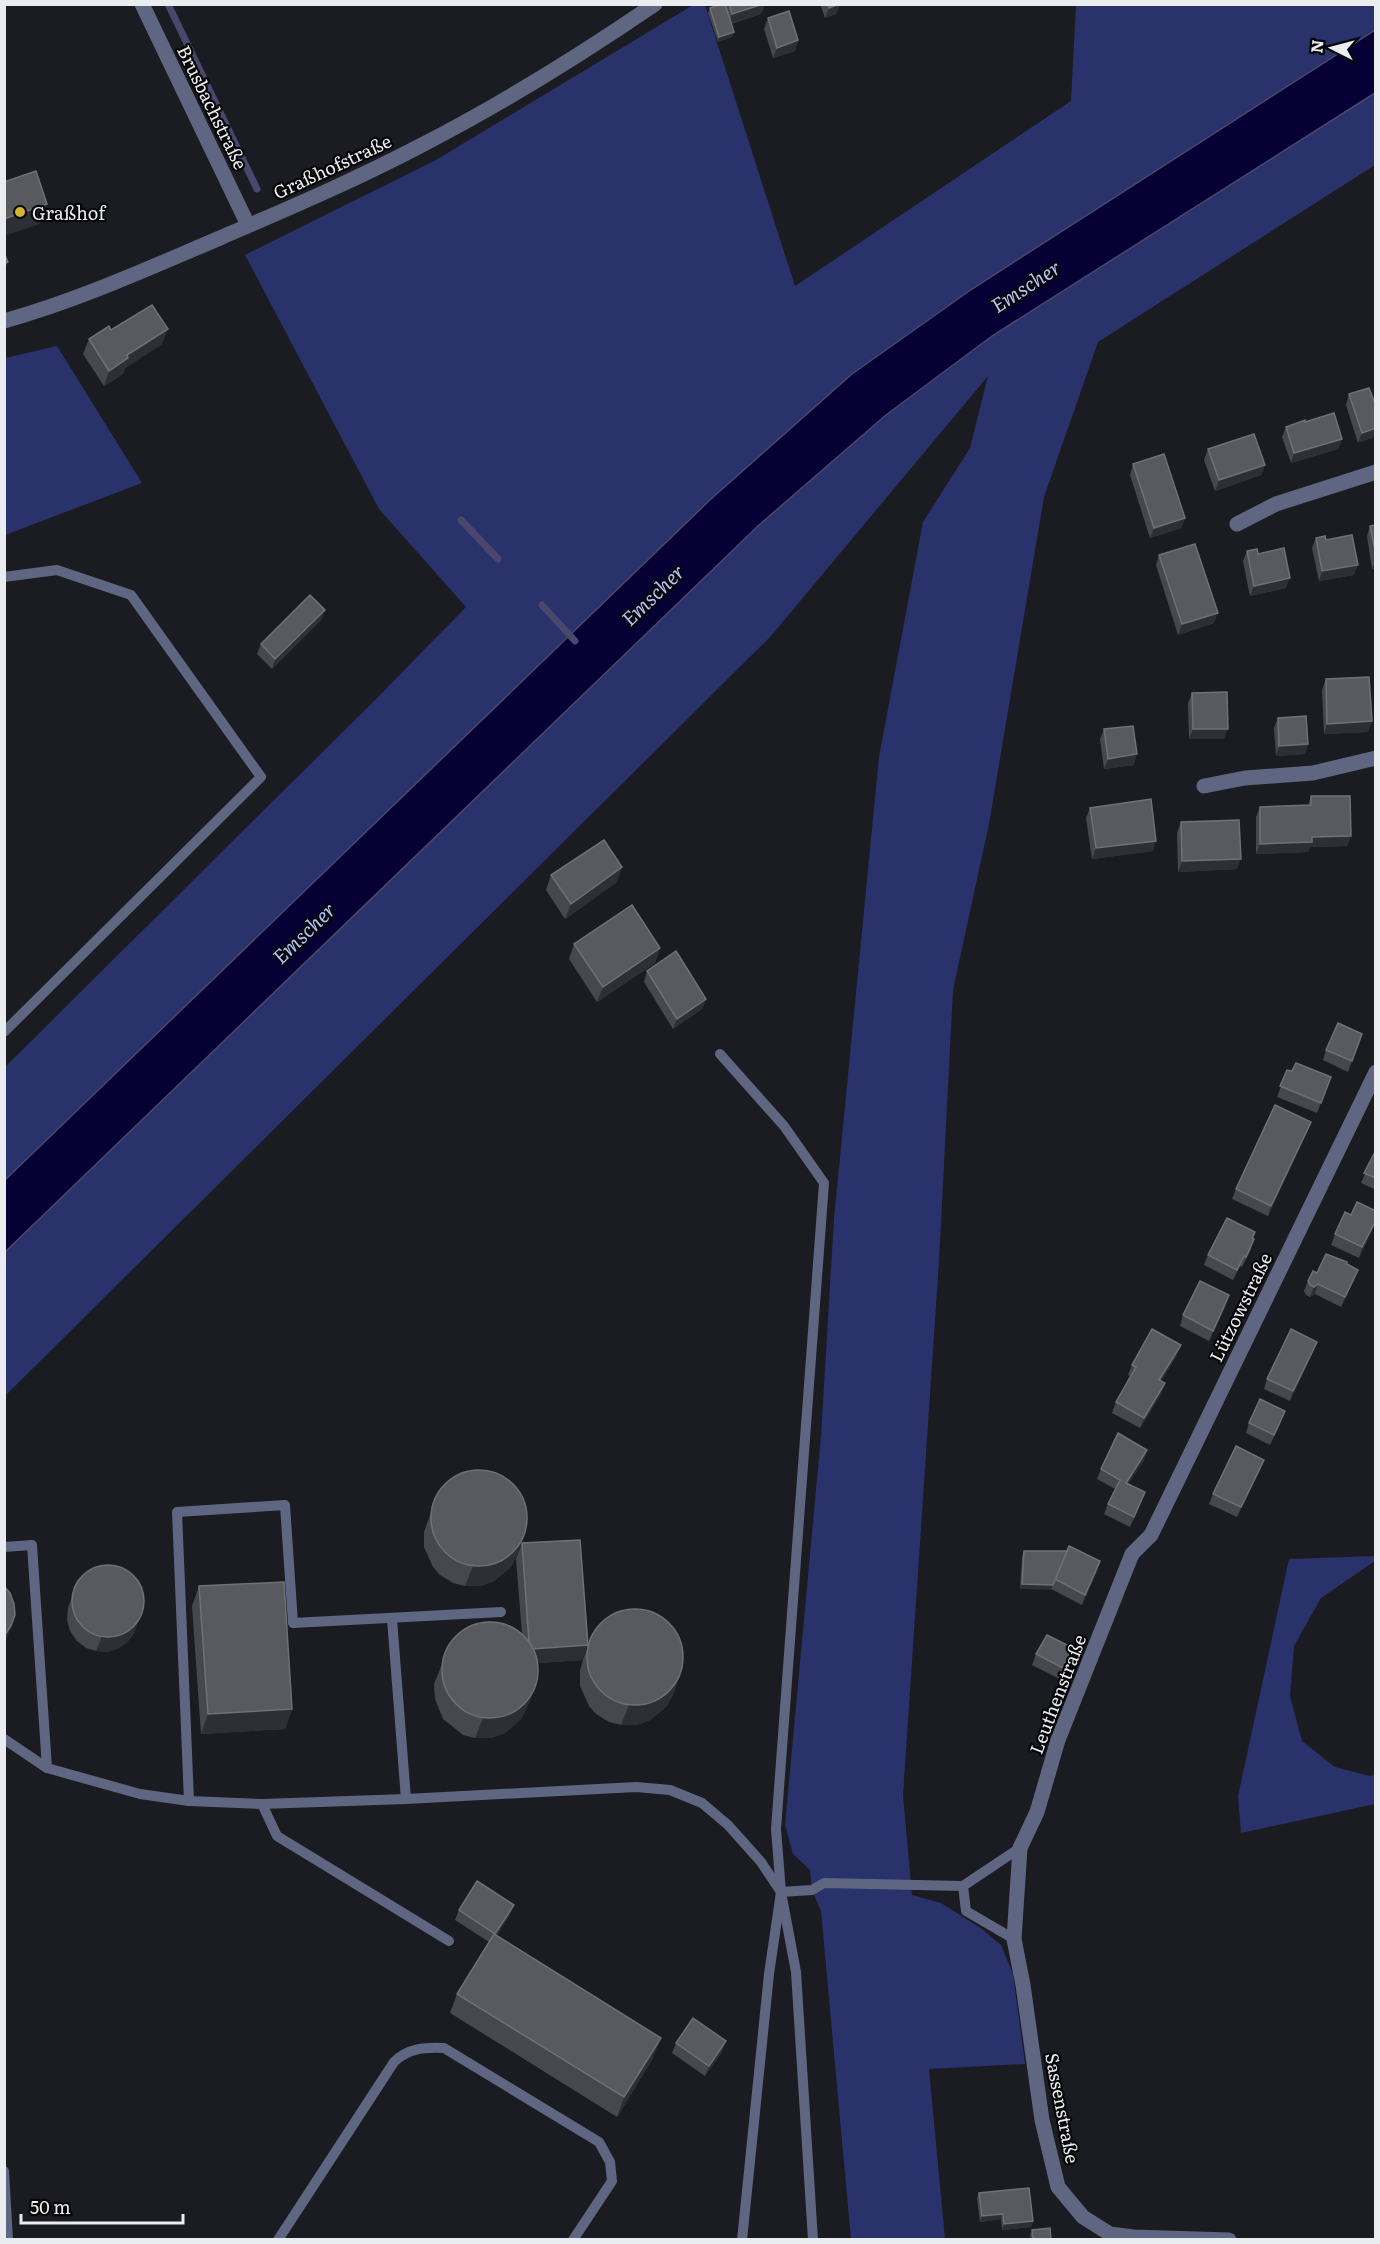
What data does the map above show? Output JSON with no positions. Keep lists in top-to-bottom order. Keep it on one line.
{"streets":{"street":["Brusbachstraße","Graßhofstraße","Lützowstraße","Leuthenstraße","Sassenstraße"]},"crossings":[["Brusbachstraße","Graßhofstraße"],["Lützowstraße","Leuthenstraße"],["Leuthenstraße","Sassenstraße"]],"water":["Emscher"],"places":["Graßhof"],"scale_bar":"50 m","north":"left"}
